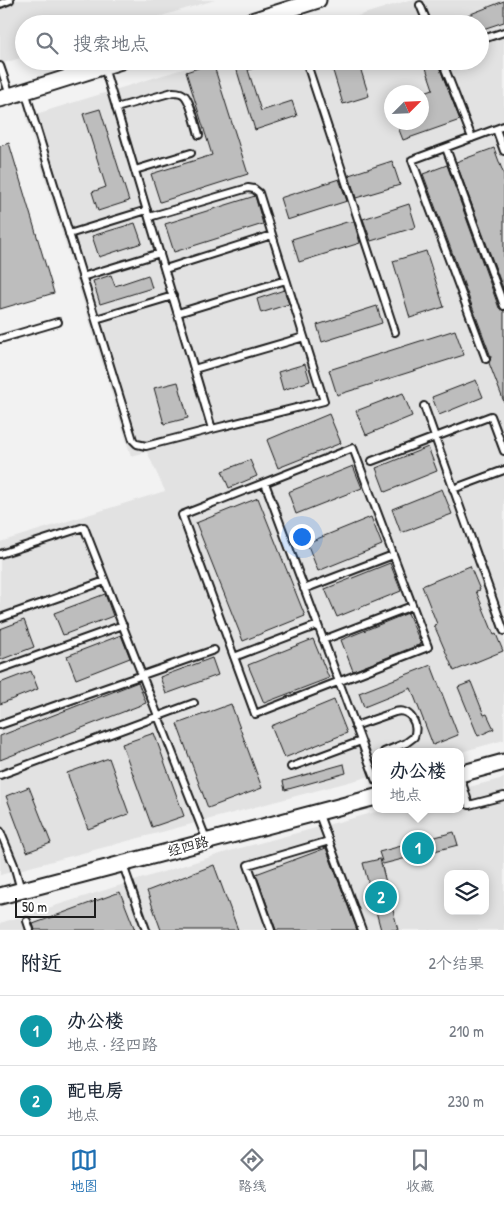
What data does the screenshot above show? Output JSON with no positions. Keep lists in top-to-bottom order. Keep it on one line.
{"streets":{"street":["经四路"]},"scale_bar":"50 m","north":"top right","page":{"search":"搜索地点","popup":["办公楼","地点"],"pins":["1","2"],"scale":"50 m","heading":["附近","2个结果"],"list":[{"mark":"1","name":"办公楼","note":"地点 · 经四路","value":"210 m"},{"mark":"2","name":"配电房","note":"地点","value":"230 m"}],"nav":["地图","路线","收藏"]}}
